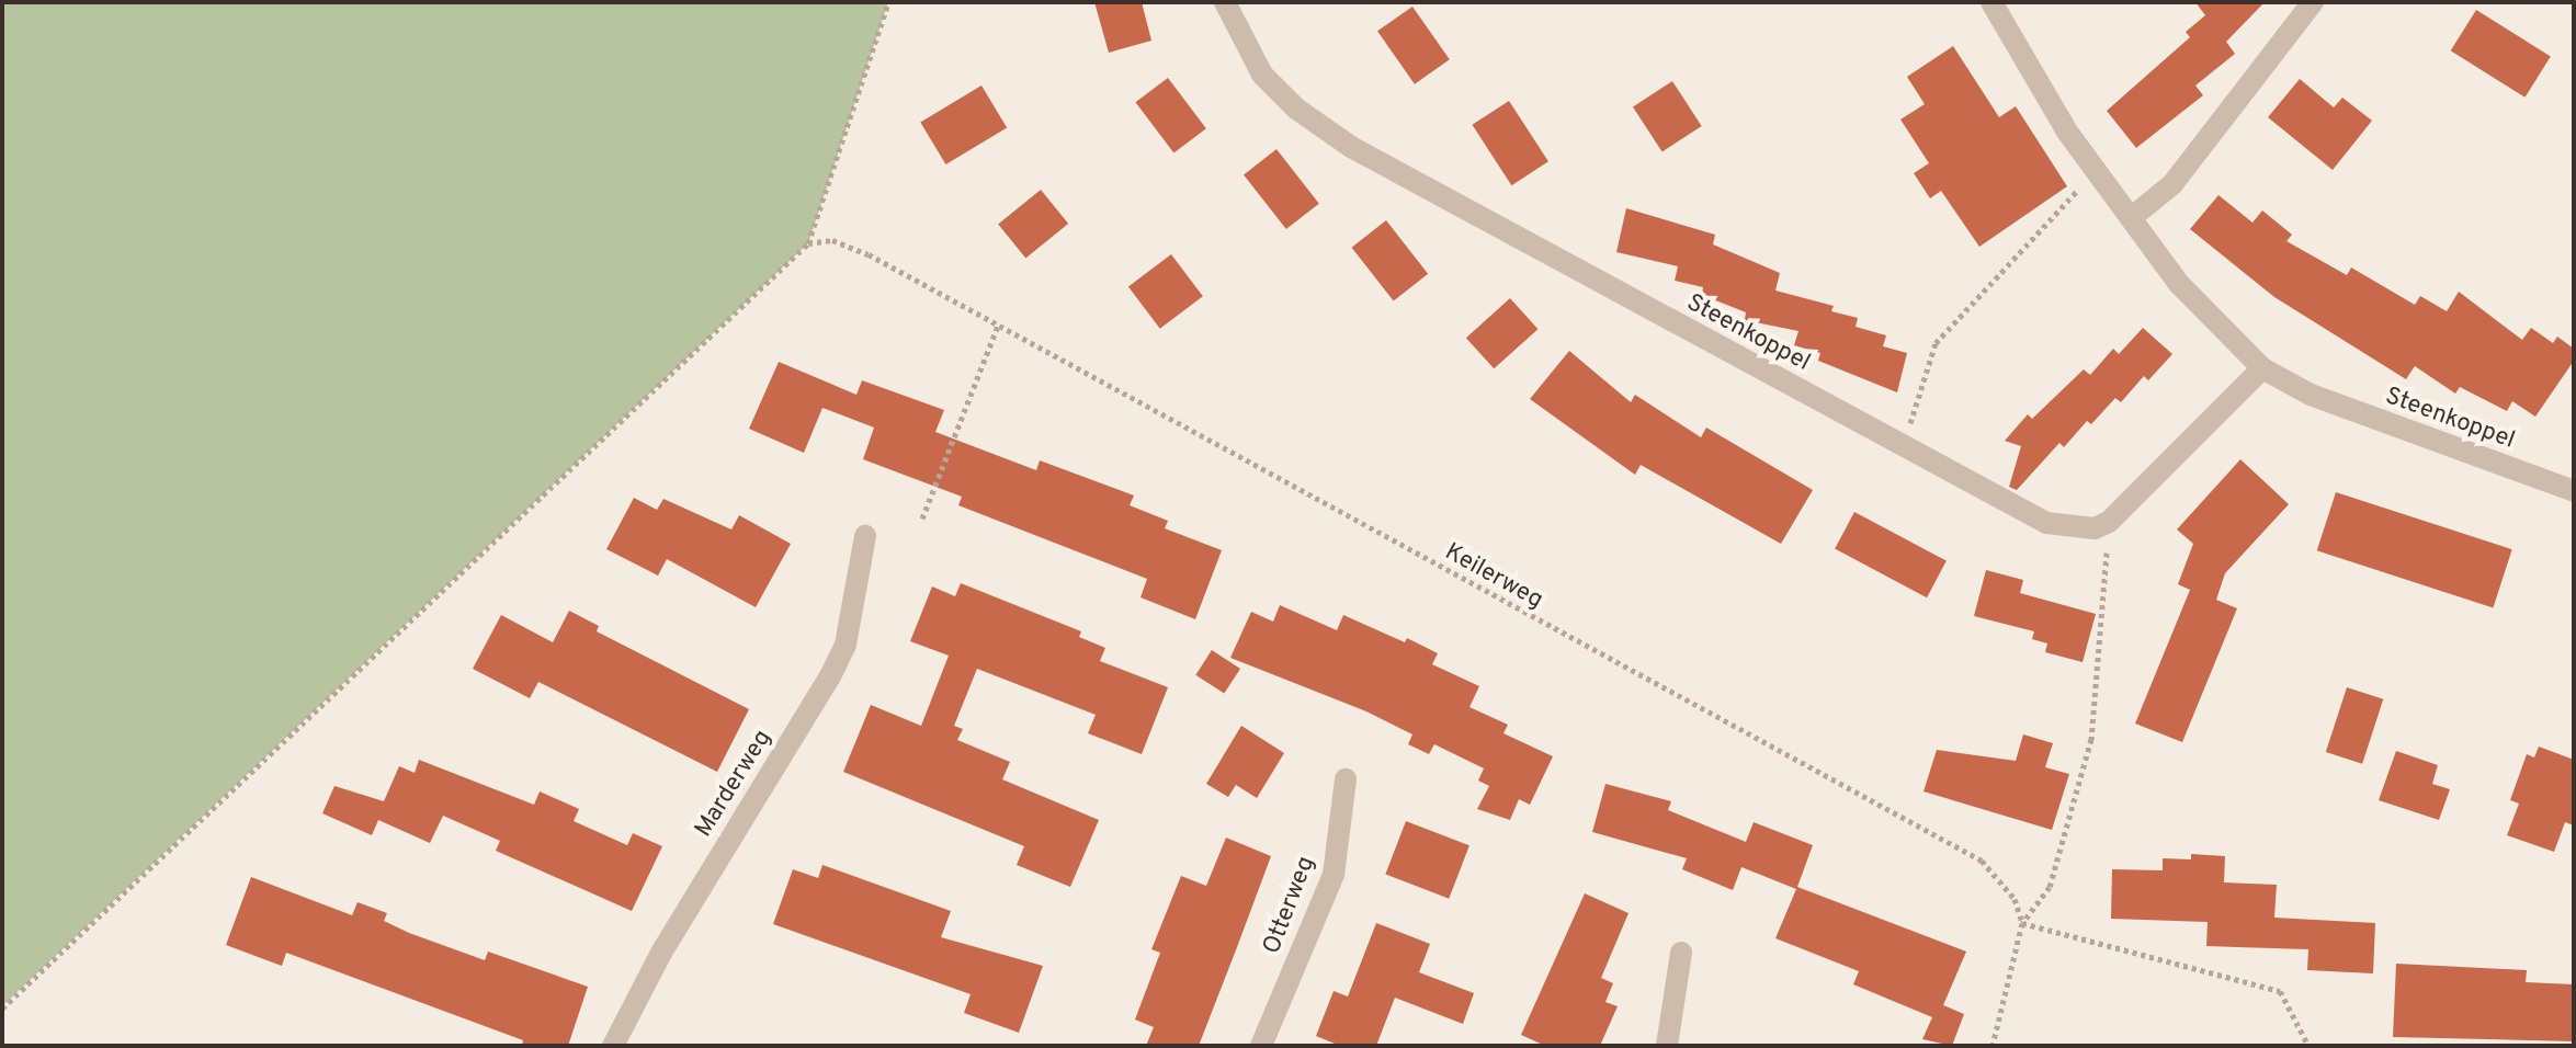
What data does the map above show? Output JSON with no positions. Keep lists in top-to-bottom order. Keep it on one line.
{"streets":{"street":["Steenkoppel","Marderweg","Otterweg"],"path":["Keilerweg"]}}
